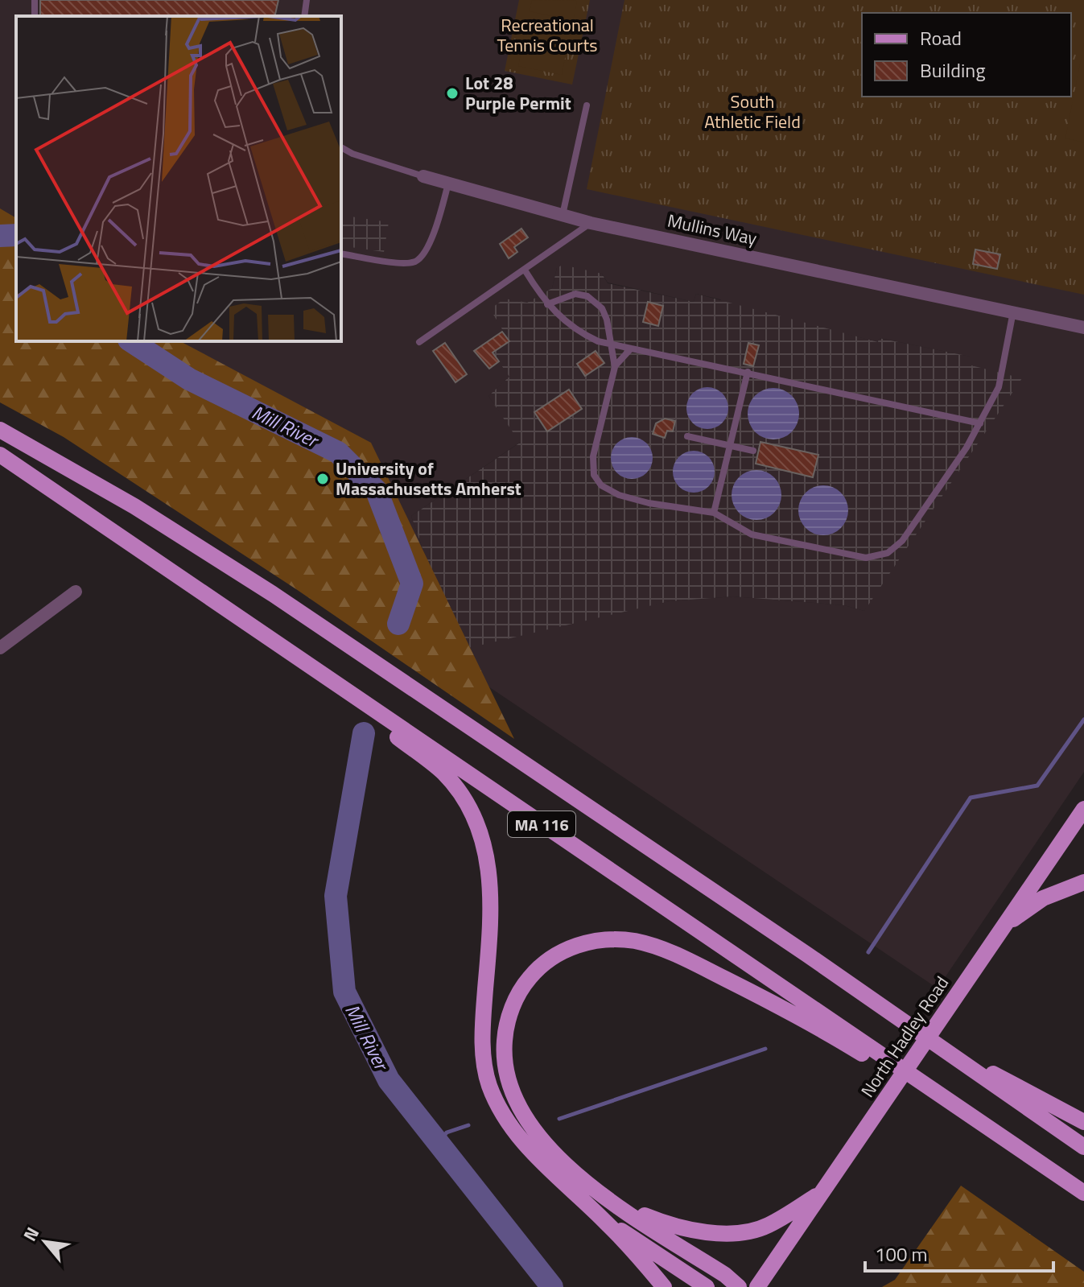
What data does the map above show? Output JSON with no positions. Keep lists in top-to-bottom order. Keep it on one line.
{"streets":{"main road":["MA 116","North Hadley Road"],"street":["Mullins Way"]},"water":["Mill River"],"parks":["Recreational Tennis Courts","South Athletic Field"],"places":["Lot 28 Purple Permit","University of Massachusetts Amherst"],"legend":["Road","Building"],"scale_bar":"100 m","north":"top left"}
